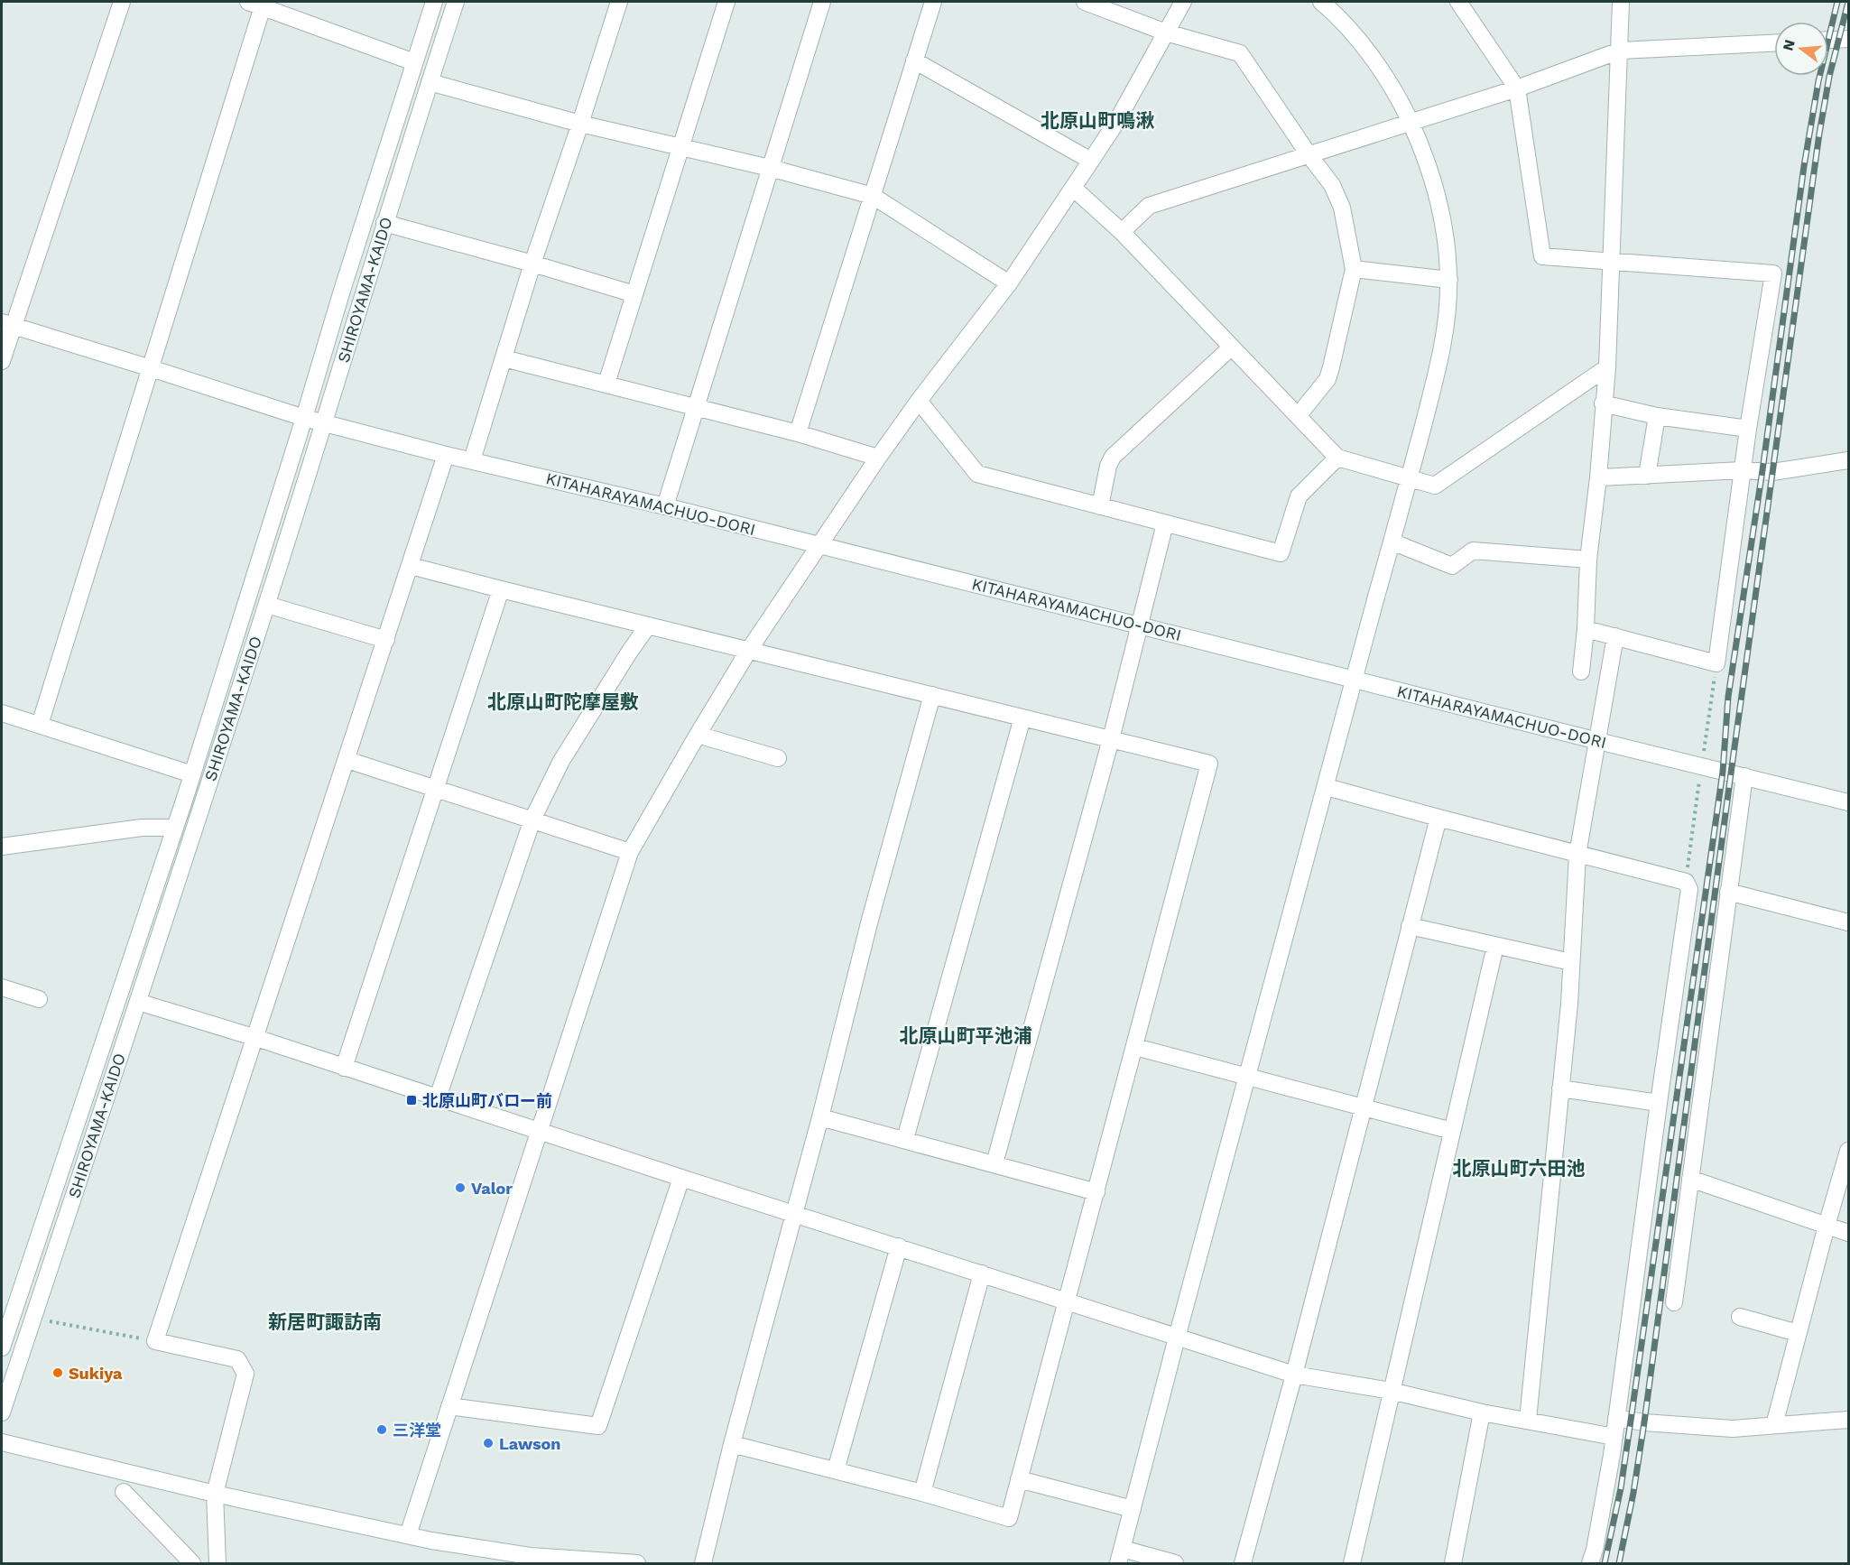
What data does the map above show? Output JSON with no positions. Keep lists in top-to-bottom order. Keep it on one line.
{"streets":{"street":["SHIROYAMA-KAIDO","KITAHARAYAMACHUO-DORI"]},"crossings":[["SHIROYAMA-KAIDO","KITAHARAYAMACHUO-DORI"]],"districts":["北原山町鳴湫","北原山町陀摩屋敷","北原山町平池浦","北原山町六田池","新居町諏訪南"],"places":{"transit":["北原山町バロー前"],"other":["Valor","Sukiya","三洋堂","Lawson"]},"north":"left"}
